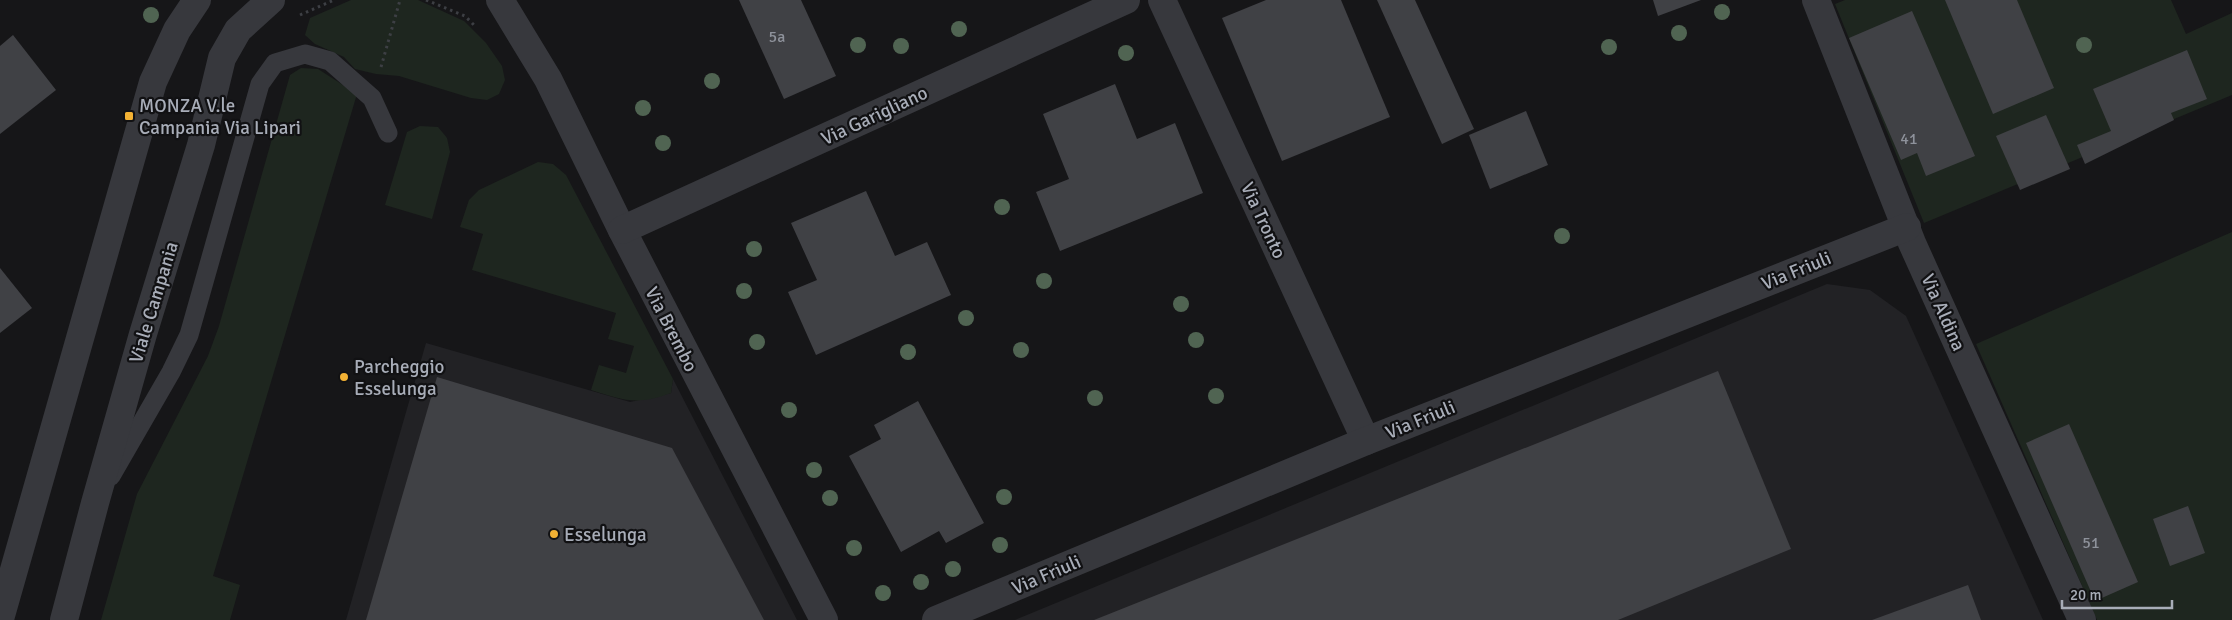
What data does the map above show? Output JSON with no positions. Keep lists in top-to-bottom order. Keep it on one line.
{"streets":{"street":["Via Garigliano","Via Tronto","Via Friuli","Viale Campania","Via Aldina","Via Brembo"]},"crossings":[["Via Garigliano","Via Brembo"],["Via Tronto","Via Friuli"],["Via Friuli","Via Aldina"]],"places":{"transit":["MONZA V.le Campania Via Lipari"],"other":["Parcheggio Esselunga","Esselunga"]},"house_numbers":["5a","41","51"],"scale_bar":"20 m"}
